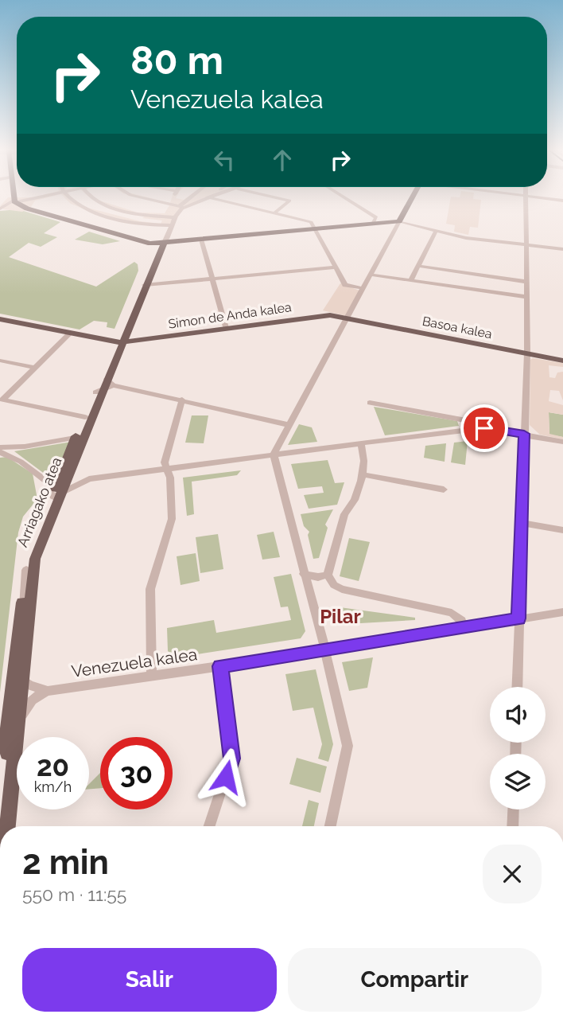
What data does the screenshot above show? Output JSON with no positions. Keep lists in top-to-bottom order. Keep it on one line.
{"streets":{"main road":["Simon de Anda kalea","Basoa kalea","Arriagako atea"],"street":["Venezuela kalea"]},"crossings":[["Simon de Anda kalea","Basoa kalea"],["Simon de Anda kalea","Arriagako atea"]],"districts":["Pilar"],"page":{"turn":["80 m","Venezuela kalea"],"speed":"20 km/h","limit":"30","heading":["2 min","550 m · 11:55"],"buttons":["Salir","Compartir"]}}
